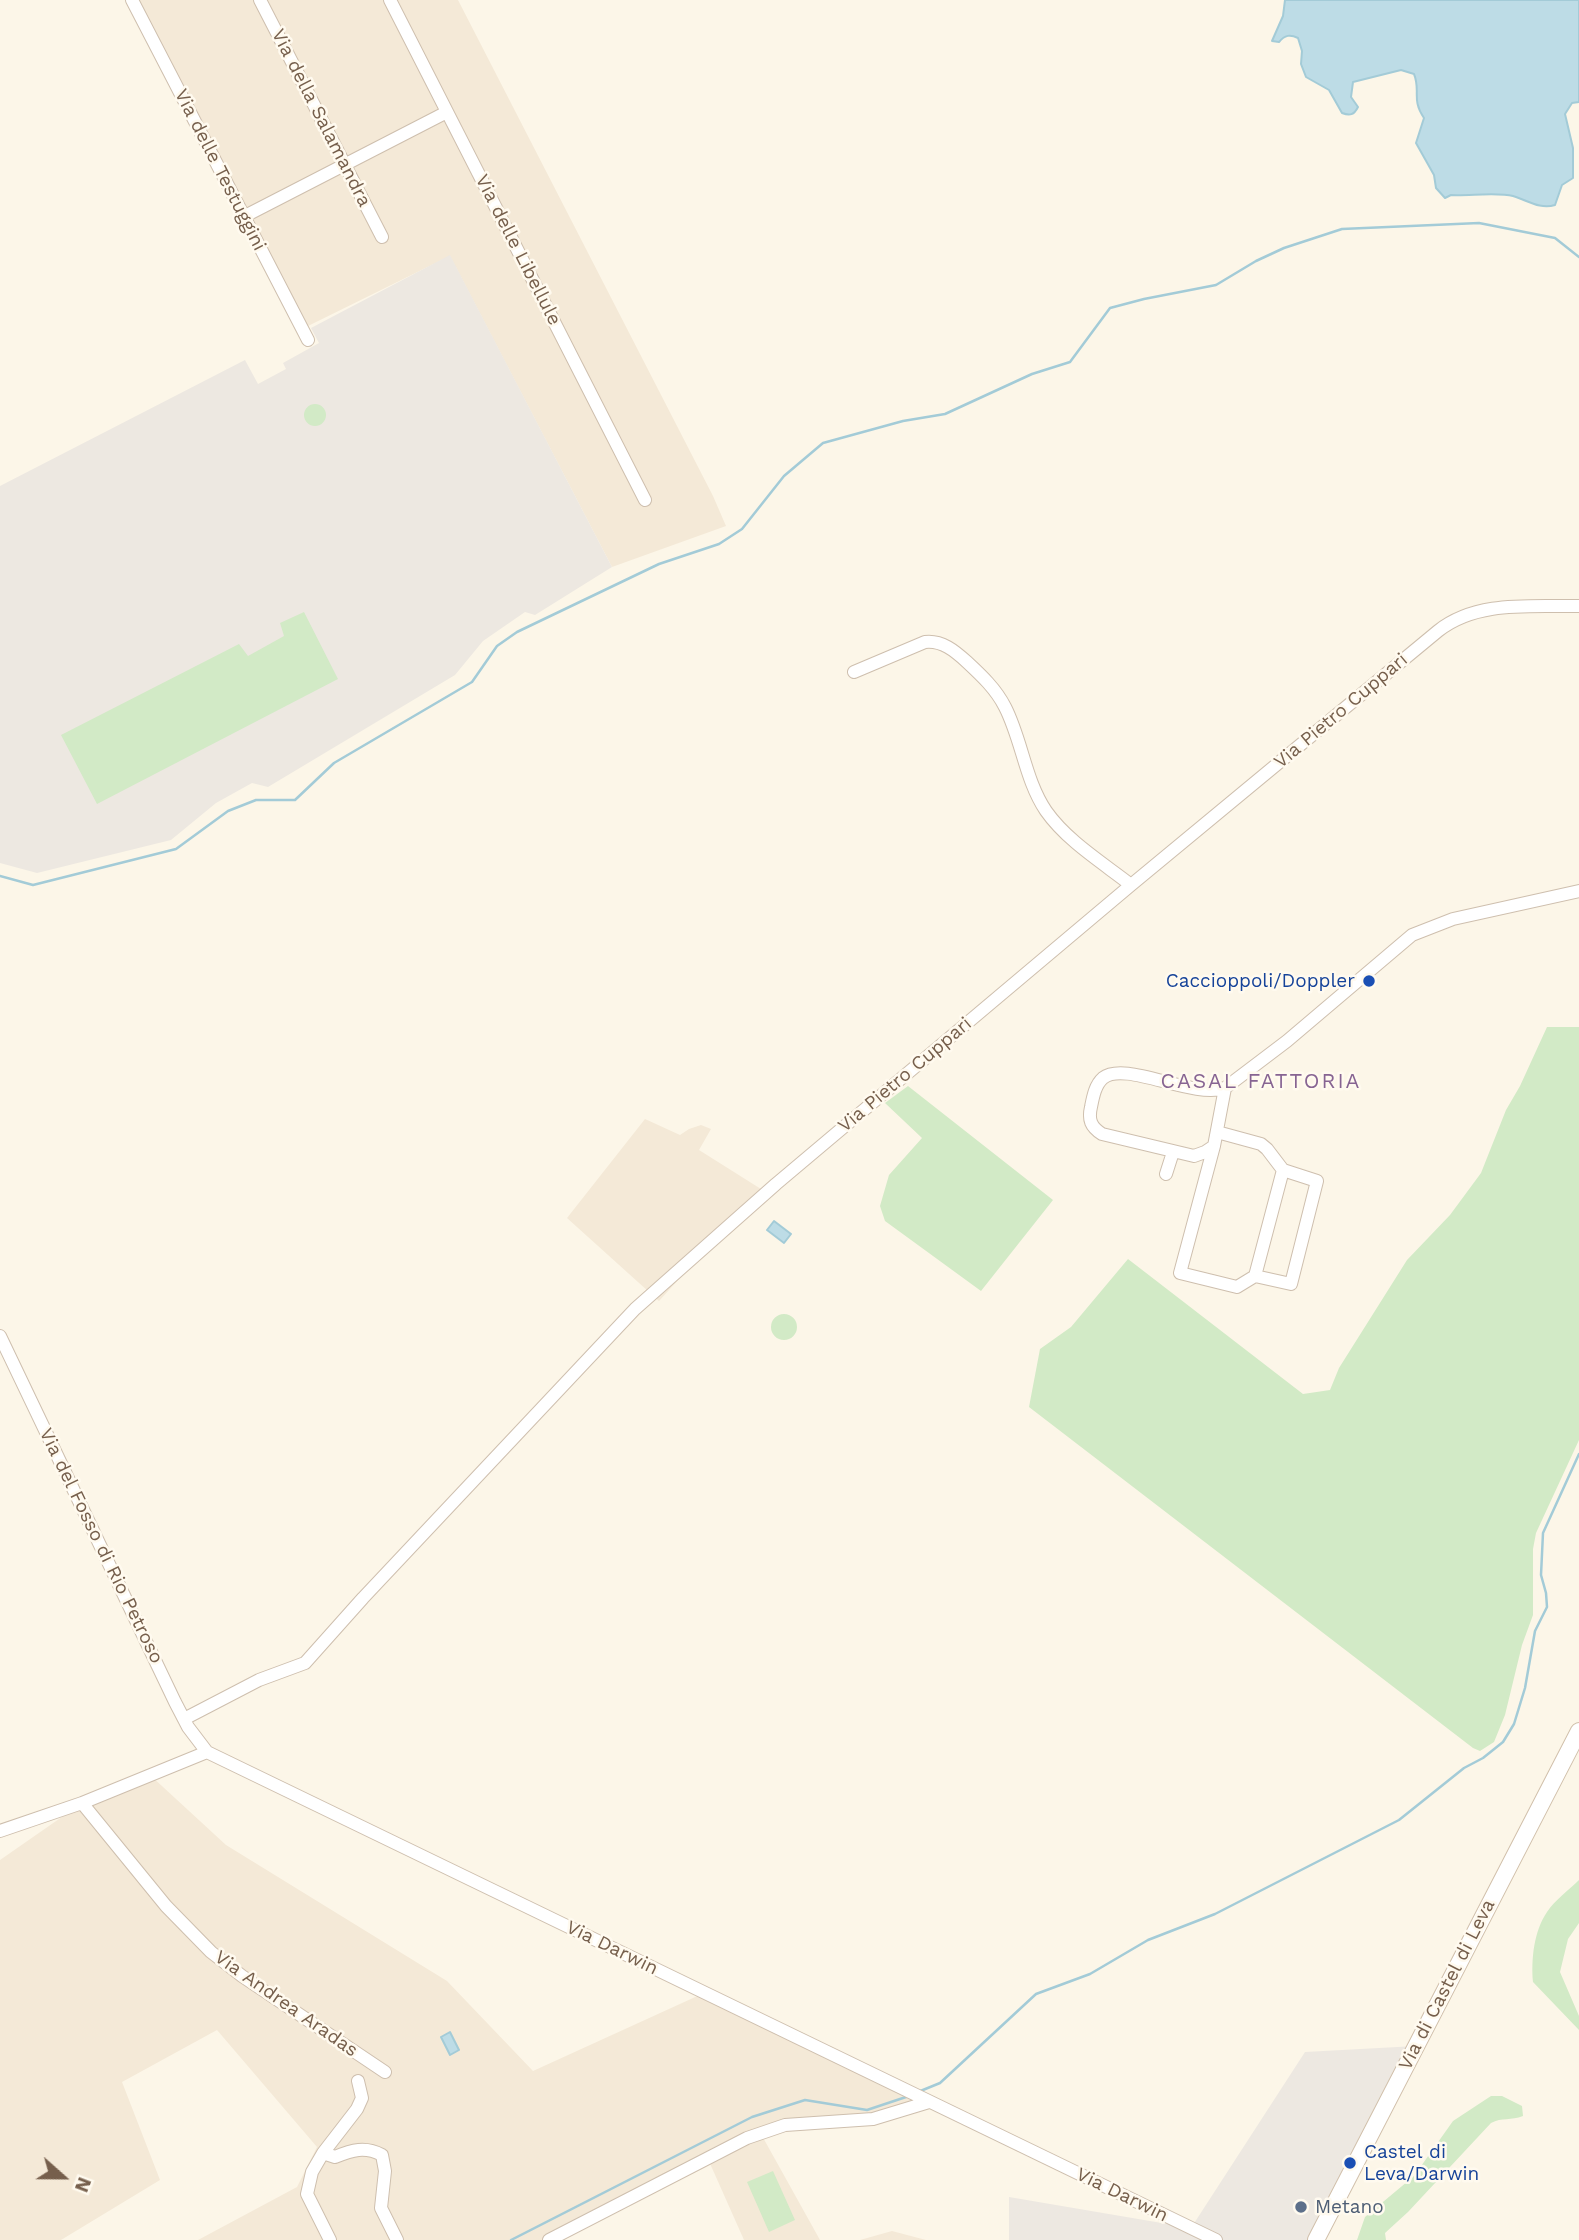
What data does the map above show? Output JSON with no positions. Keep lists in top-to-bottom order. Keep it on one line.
{"streets":{"street":["Via della Salamandra","Via delle Testuggini","Via delle Libellule","Via Pietro Cuppari","Via del Fosso di Rio Petroso","Via Darwin","Via di Castel di Leva","Via Andrea Aradas"]},"crossings":[["Via Pietro Cuppari","Via del Fosso di Rio Petroso"],["Via del Fosso di Rio Petroso","Via Darwin"]],"districts":["CASAL FATTORIA"],"places":["Caccioppoli/Doppler","Castel di Leva/Darwin","Metano"],"north":"right"}
